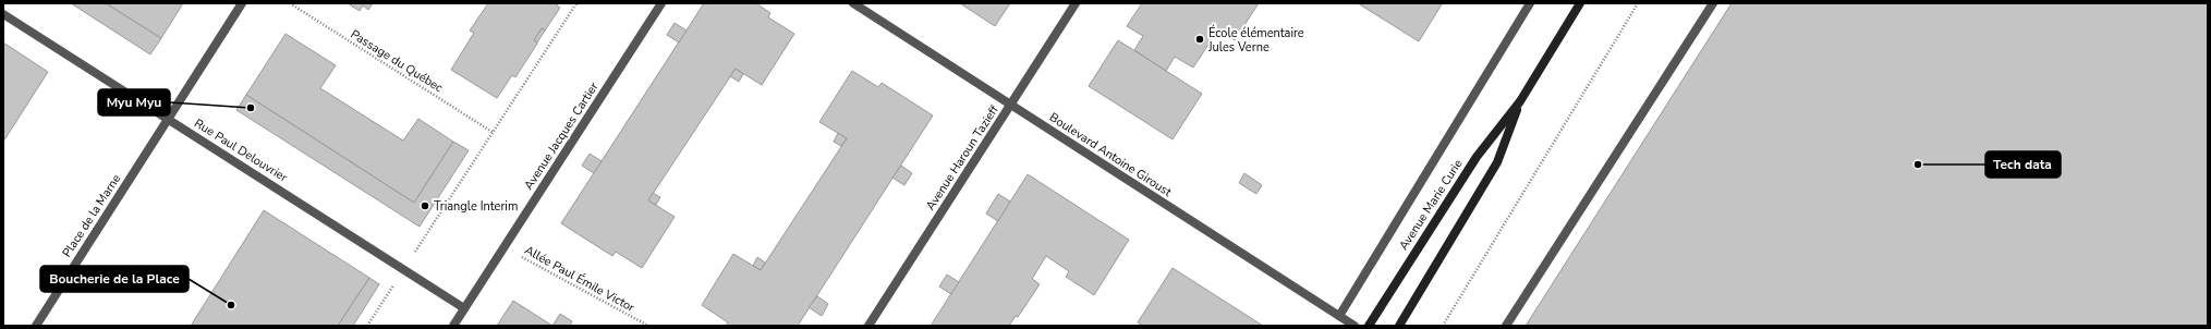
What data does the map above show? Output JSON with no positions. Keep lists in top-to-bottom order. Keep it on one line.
{"streets":{"main road":["Avenue Marie Curie"],"street":["Avenue Jacques Cartier","Rue Paul Delouvrier","Boulevard Antoine Giroust","Avenue Haroun Tazieff","Place de la Marne"],"path":["Passage du Québec","Allée Paul Émile Victor"]},"crossings":[["Avenue Jacques Cartier","Rue Paul Delouvrier"],["Avenue Jacques Cartier","Allée Paul Émile Victor"],["Rue Paul Delouvrier","Place de la Marne"],["Boulevard Antoine Giroust","Avenue Haroun Tazieff"]],"places":["École élémentaire Jules Verne","Myu Myu","Tech data","Triangle Interim","Boucherie de la Place"]}
